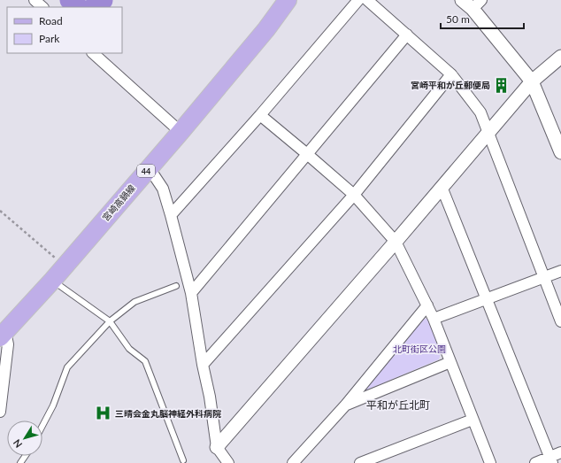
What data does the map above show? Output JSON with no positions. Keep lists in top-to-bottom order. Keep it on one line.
{"streets":{"main road":["44","宮崎高鍋線"]},"districts":["平和が丘北町"],"parks":["北町街区公園"],"places":{"building":["宮崎平和が丘郵便局"],"hospital":["三晴会金丸脳神経外科病院"]},"legend":["Road","Park"],"scale_bar":"50 m","north":"bottom left"}
